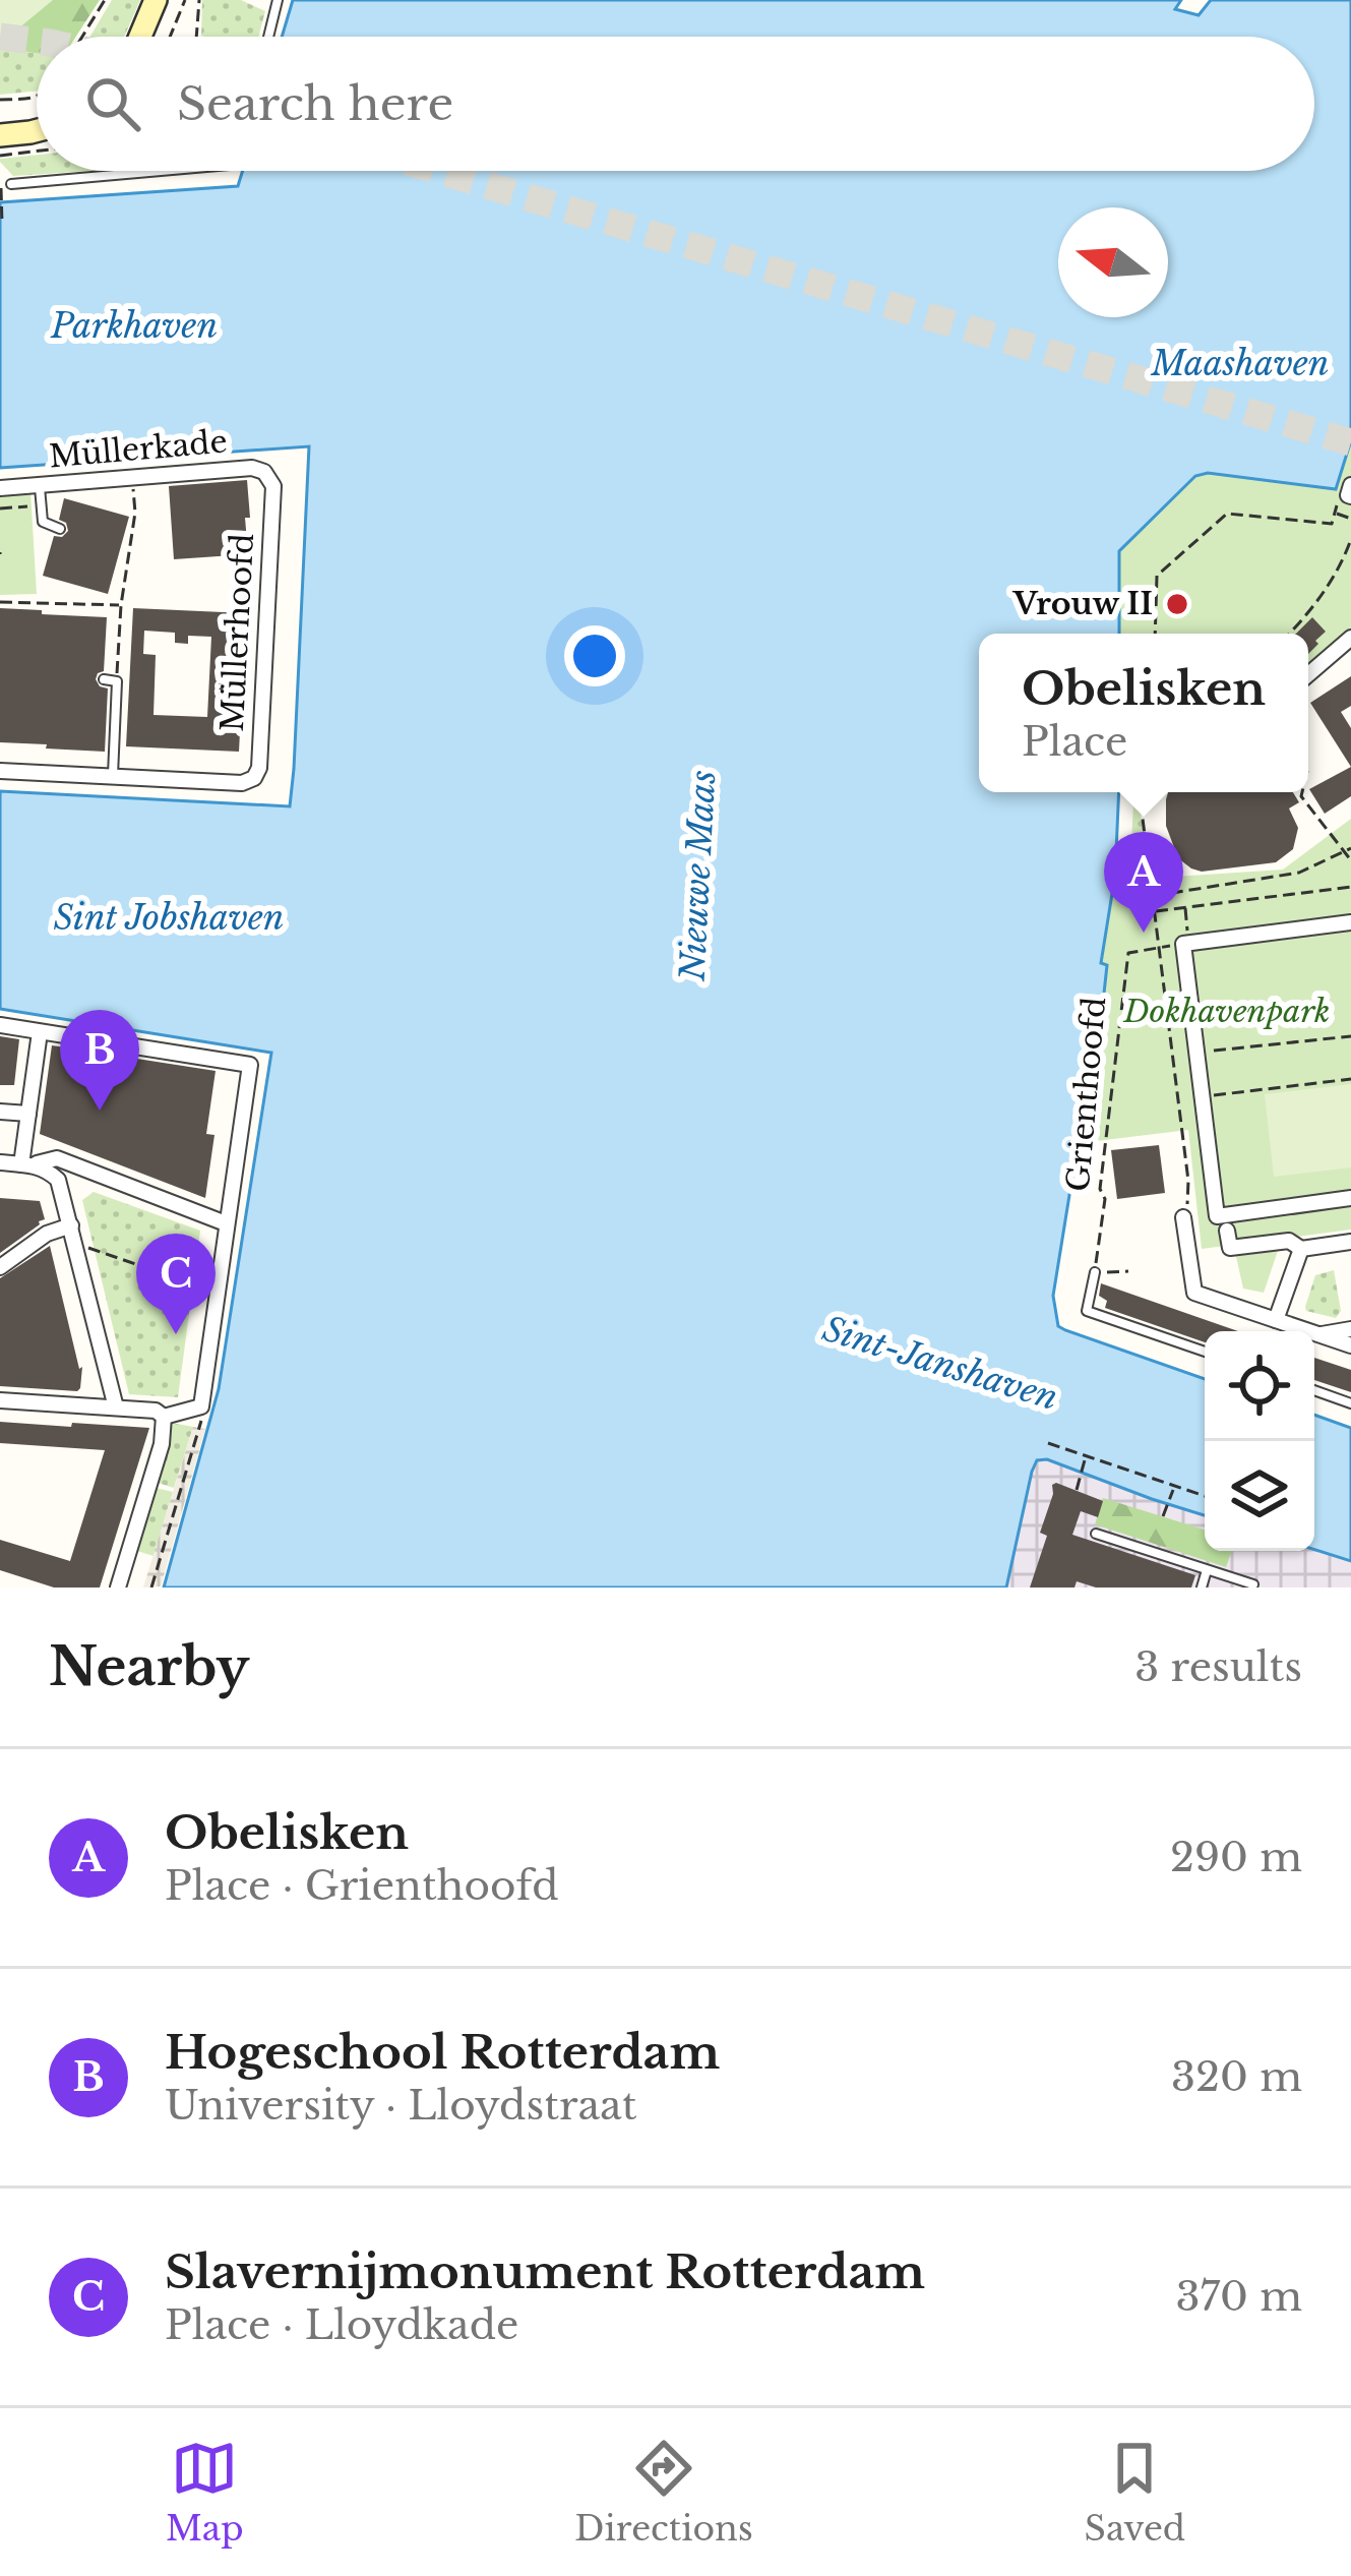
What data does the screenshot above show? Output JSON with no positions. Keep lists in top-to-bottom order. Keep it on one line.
{"streets":{"street":["Müllerkade","Müllerhoofd"],"path":["Grienthoofd"]},"crossings":[["Müllerkade","Müllerhoofd"]],"water":["Parkhaven","Maashaven","Nieuwe Maas","Sint Jobshaven","Sint-Janshaven"],"parks":["Dokhavenpark"],"places":["Vrouw II"],"north":"left","page":{"search":"Search here","popup":["Obelisken","Place"],"pins":["A","B","C"],"heading":["Nearby","3 results"],"list":[{"mark":"A","name":"Obelisken","note":"Place · Grienthoofd","value":"290 m"},{"mark":"B","name":"Hogeschool Rotterdam","note":"University · Lloydstraat","value":"320 m"},{"mark":"C","name":"Slavernijmonument Rotterdam","note":"Place · Lloydkade","value":"370 m"}],"nav":["Map","Directions","Saved"]}}
